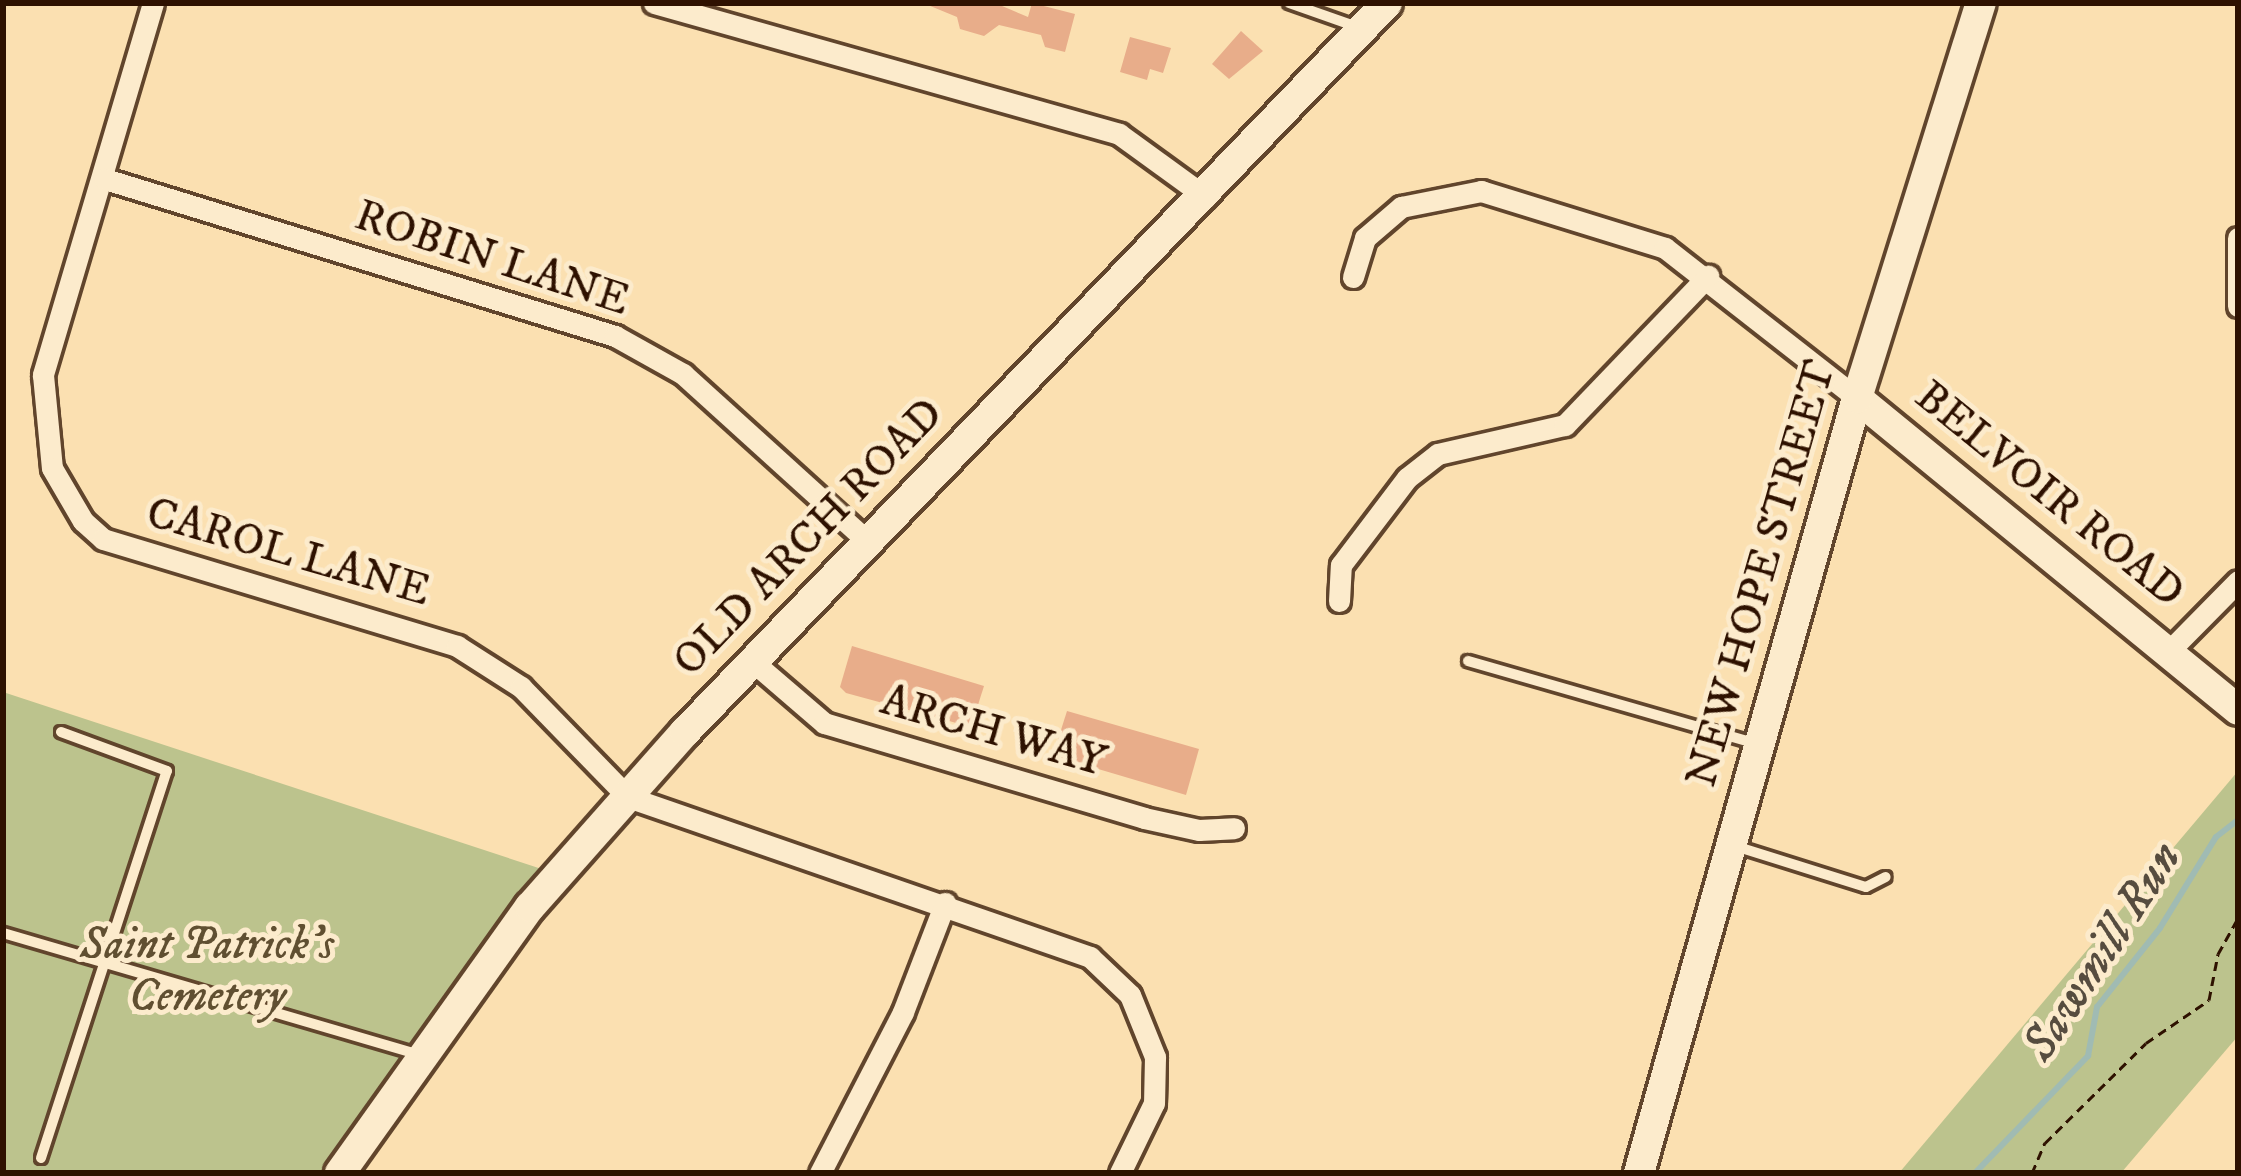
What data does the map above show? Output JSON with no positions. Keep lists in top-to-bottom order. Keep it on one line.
{"streets":{"street":["ROBIN LANE","BELVOIR ROAD","OLD ARCH ROAD","CAROL LANE","NEW HOPE STREET","ARCH WAY"]},"crossings":[["ROBIN LANE","OLD ARCH ROAD"],["ROBIN LANE","CAROL LANE"],["BELVOIR ROAD","NEW HOPE STREET"],["OLD ARCH ROAD","CAROL LANE"],["OLD ARCH ROAD","ARCH WAY"]],"water":["Sawmill Run"],"parks":["Saint Patrick's Cemetery"]}
